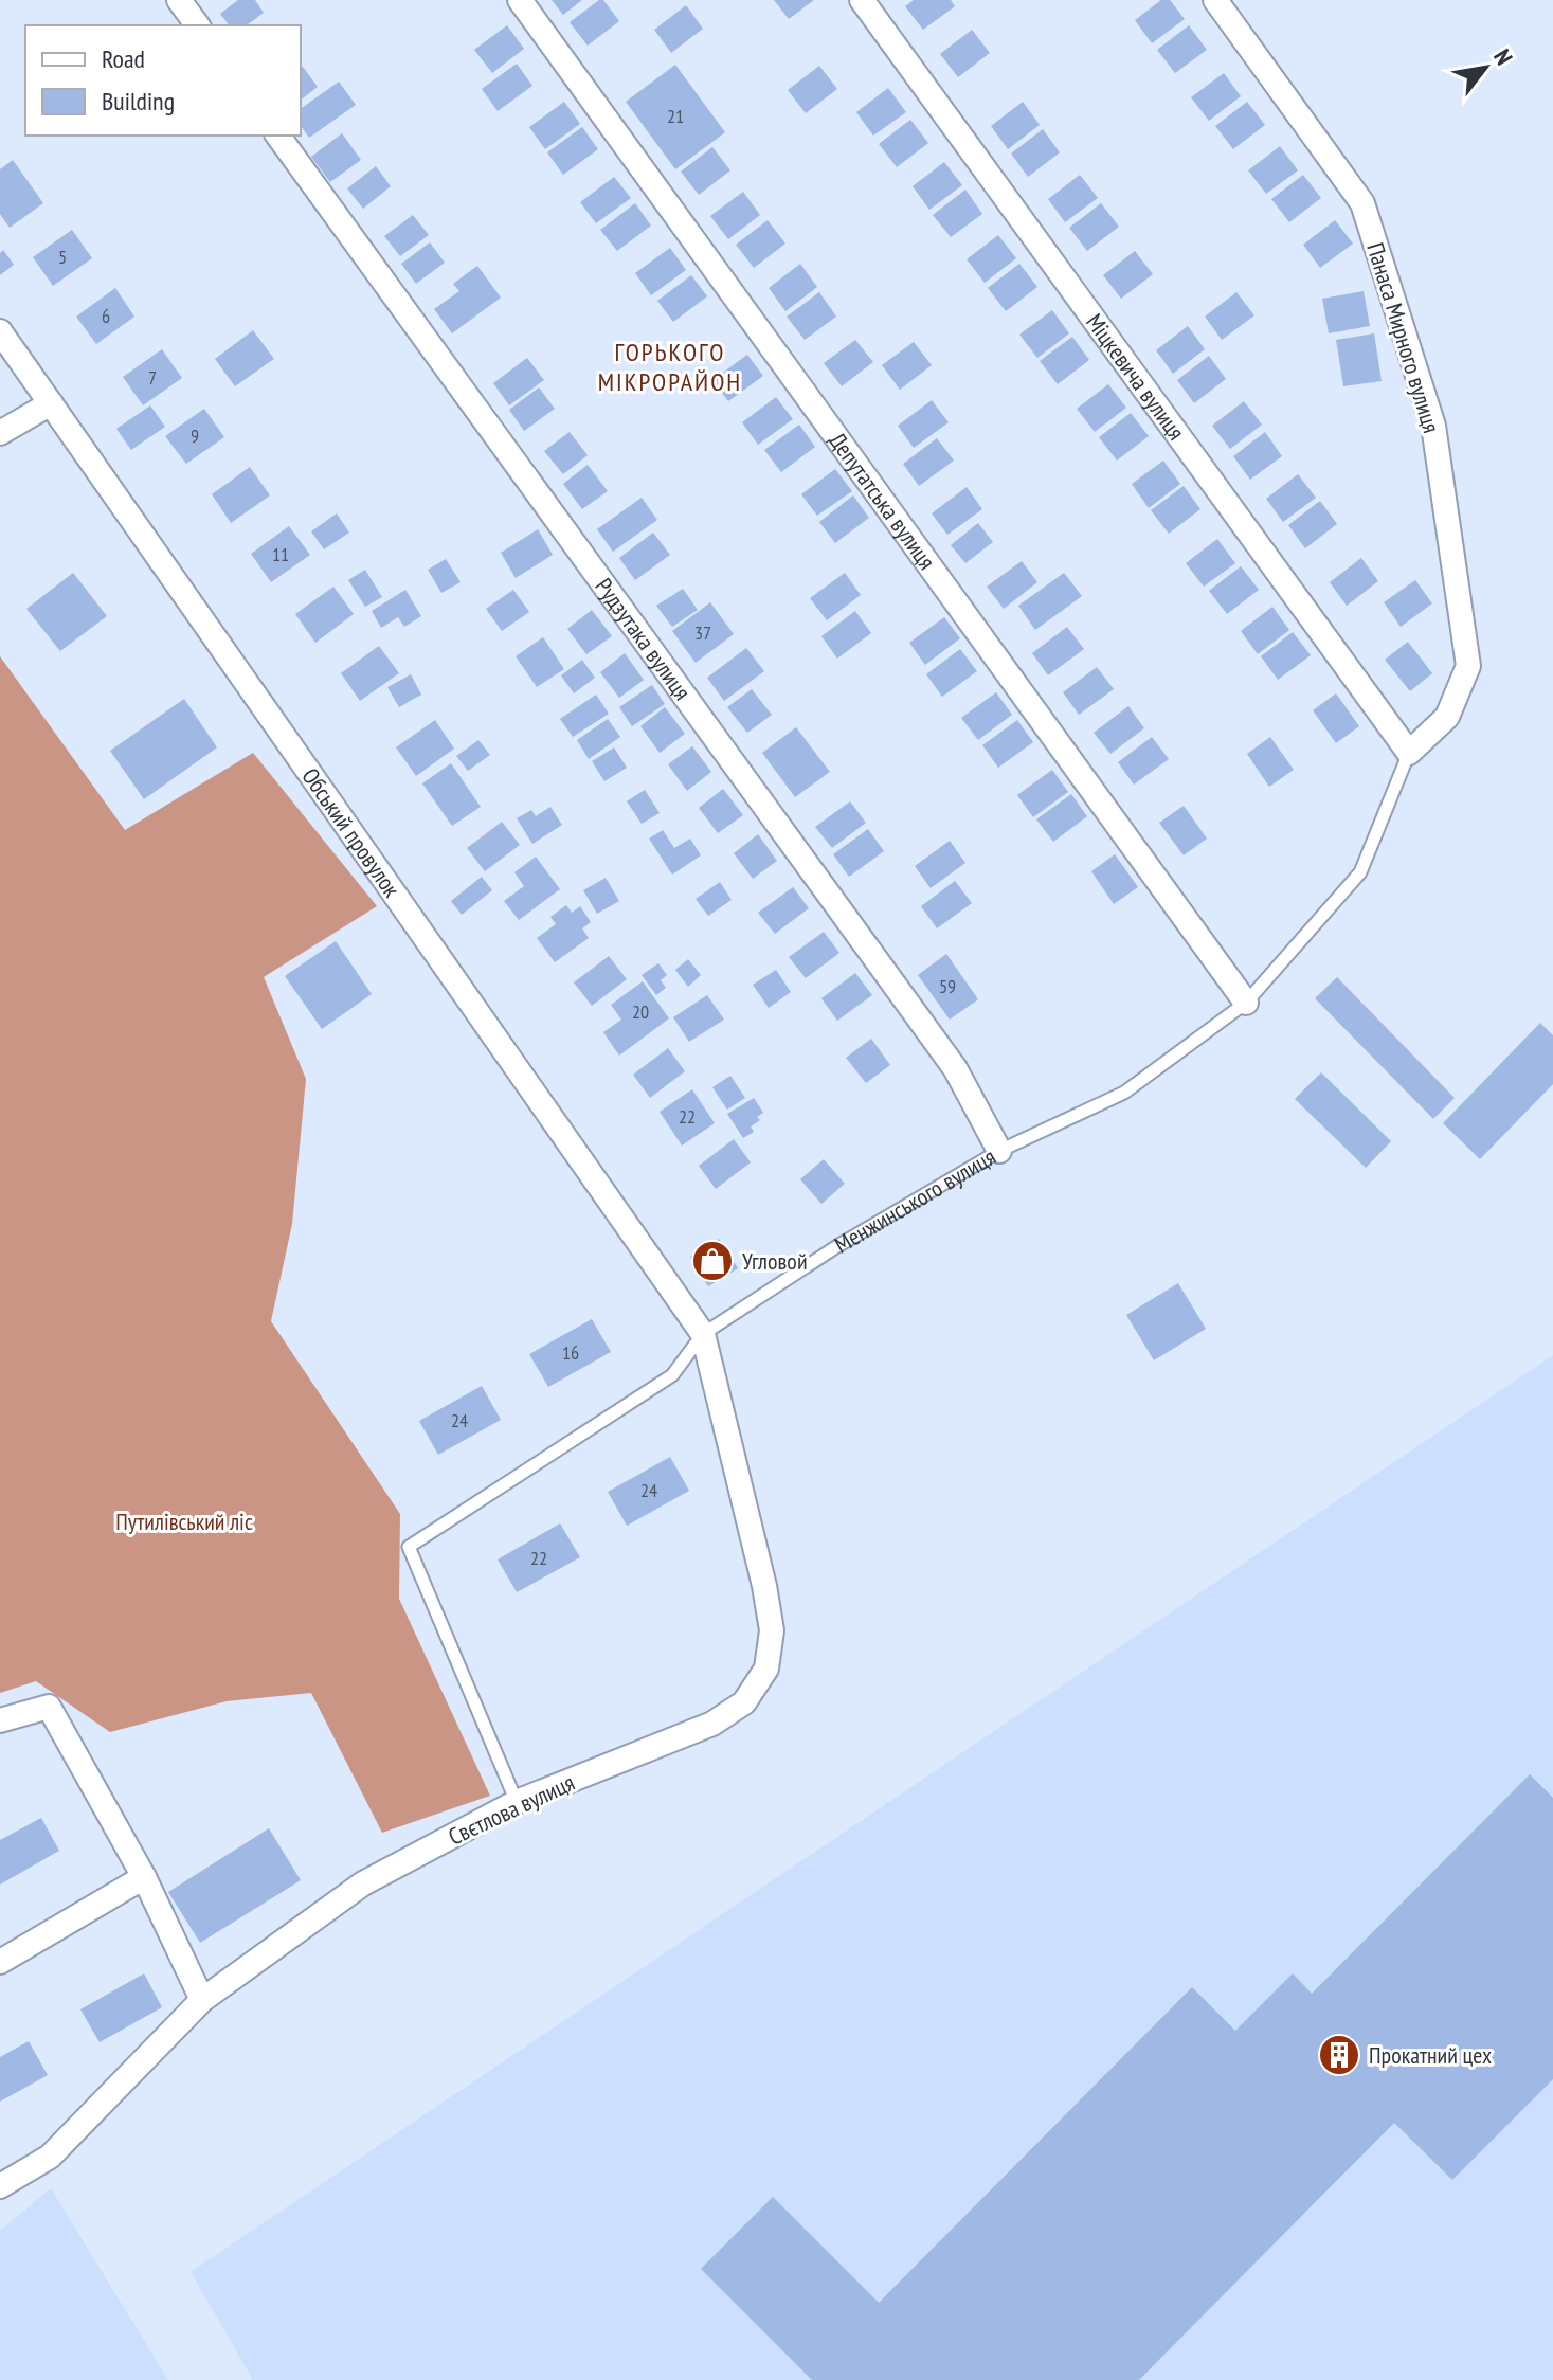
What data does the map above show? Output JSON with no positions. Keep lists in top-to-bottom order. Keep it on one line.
{"streets":{"street":["Панаса Мирного вулиця","Міцкевича вулиця","Депутатська вулиця","Рудзутака вулиця","Обський провулок","Свєтлова вулиця"],"lane":["Менжинського вулиця"]},"crossings":[["Панаса Мирного вулиця","Міцкевича вулиця"],["Панаса Мирного вулиця","Менжинського вулиця"],["Міцкевича вулиця","Менжинського вулиця"],["Депутатська вулиця","Менжинського вулиця"],["Рудзутака вулиця","Менжинського вулиця"],["Обський провулок","Менжинського вулиця"],["Обський провулок","Свєтлова вулиця"],["Менжинського вулиця","Свєтлова вулиця"]],"districts":["ГОРЬКОГО МІКРОРАЙОН"],"parks":["Путилівський ліс"],"places":{"shop":["Угловой"],"building":["Прокатний цех"]},"house_numbers":["21","5","6","7","9","11","37","59","20","22","16","24","24","22"],"legend":["Road","Building"],"north":"top right"}
